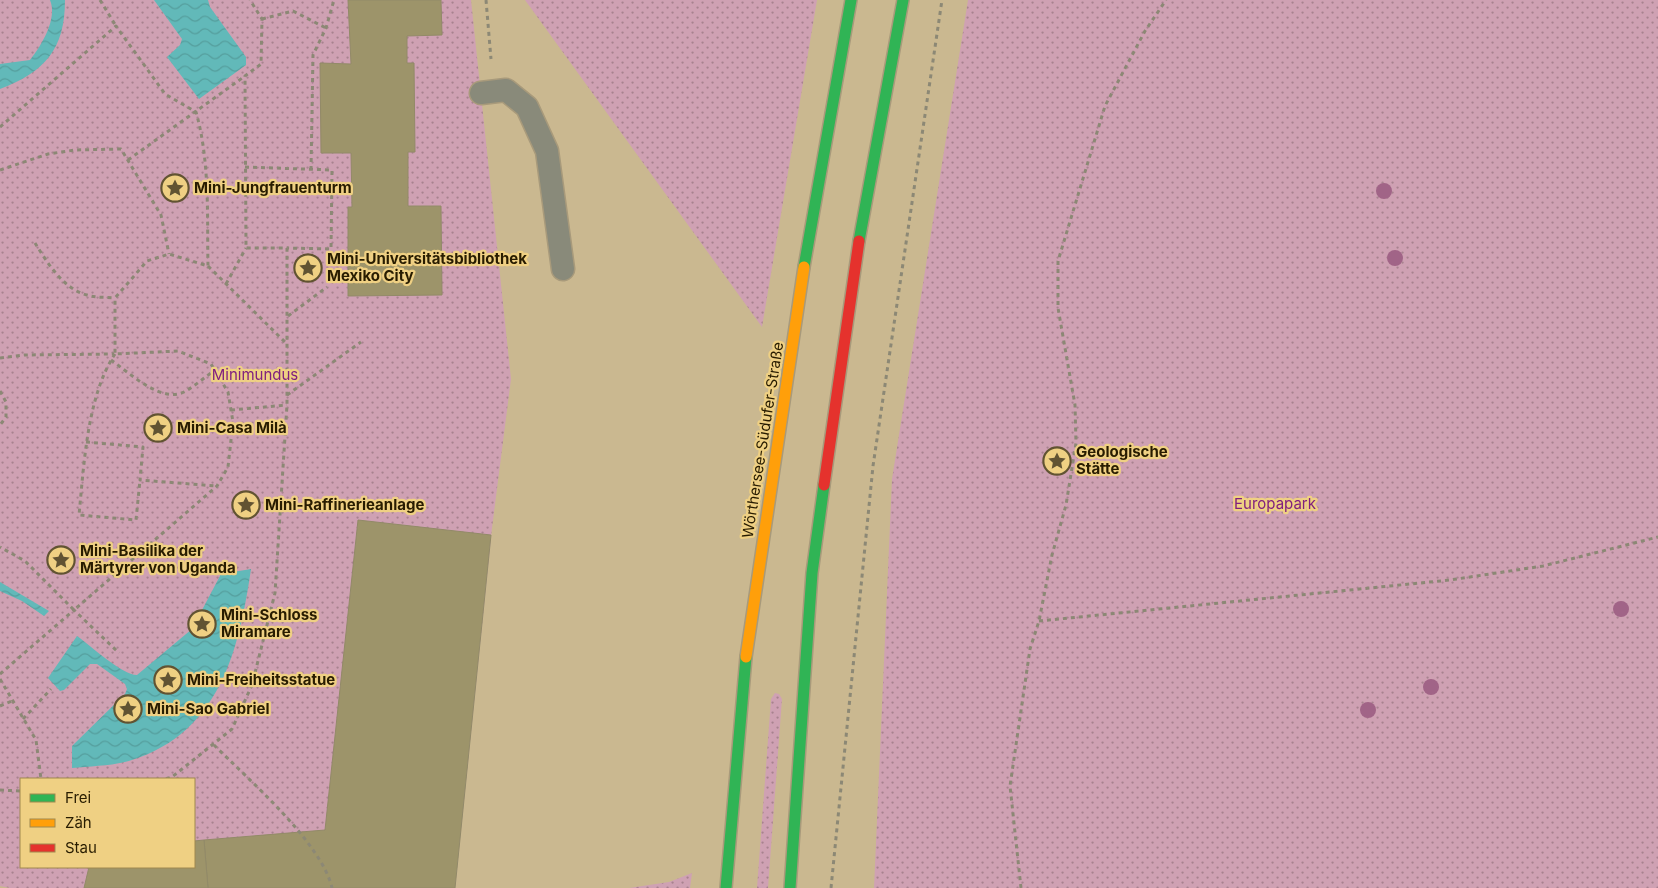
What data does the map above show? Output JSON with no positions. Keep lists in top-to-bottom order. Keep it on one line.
{"streets":{"main road":["Wörthersee-Südufer-Straße"]},"parks":["Minimundus","Europapark"],"places":{"place":["Mini-Jungfrauenturm","Mini-Universitätsbibliothek Mexiko City","Mini-Casa Milà","Geologische Stätte","Mini-Raffinerieanlage","Mini-Basilika der Märtyrer von Uganda","Mini-Schloss Miramare","Mini-Freiheitsstatue","Mini-Sao Gabriel"]},"legend":["Frei","Zäh","Stau"]}
